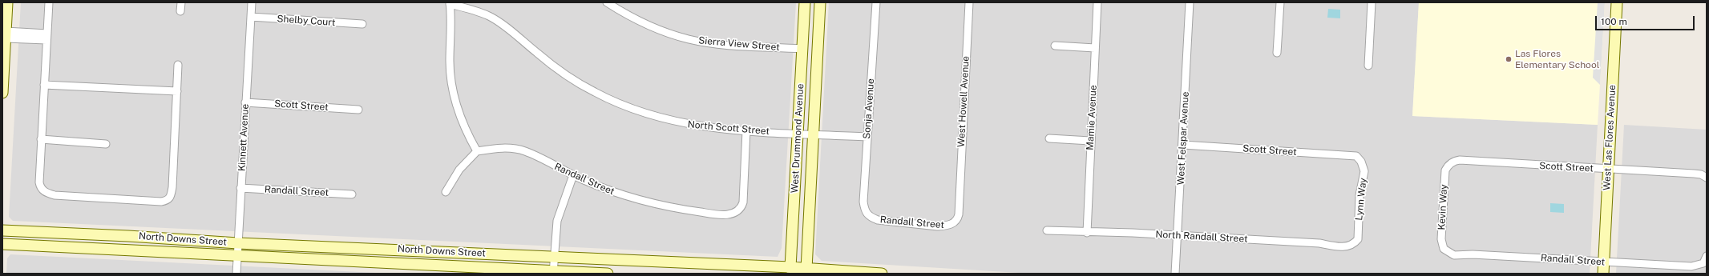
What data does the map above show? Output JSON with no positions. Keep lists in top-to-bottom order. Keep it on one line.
{"streets":{"street":["Shelby Court","Sierra View Street","West Howell Avenue","Scott Street","Sonja Avenue","Mamie Avenue","North Scott Street","Kinnett Avenue","West Las Flores Avenue","West Drummond Avenue","West Felspar Avenue","Randall Street","Lynn Way","Kevin Way","North Randall Street","North Downs Street"]},"crossings":[["Shelby Court","Kinnett Avenue"],["Sierra View Street","West Drummond Avenue"],["West Howell Avenue","Randall Street"],["Scott Street","Kinnett Avenue"],["Scott Street","West Las Flores Avenue"],["Scott Street","West Felspar Avenue"],["Scott Street","Lynn Way"],["Scott Street","Kevin Way"],["Sonja Avenue","North Scott Street"],["Sonja Avenue","Randall Street"],["Mamie Avenue","North Randall Street"],["North Scott Street","West Drummond Avenue"],["North Scott Street","Randall Street"],["Kinnett Avenue","Randall Street"],["Kinnett Avenue","North Downs Street"],["West Las Flores Avenue","Randall Street"],["West Drummond Avenue","North Downs Street"],["West Felspar Avenue","North Randall Street"],["Randall Street","Kevin Way"],["Lynn Way","North Randall Street"]],"places":["Las Flores Elementary School"],"scale_bar":"100 m"}
